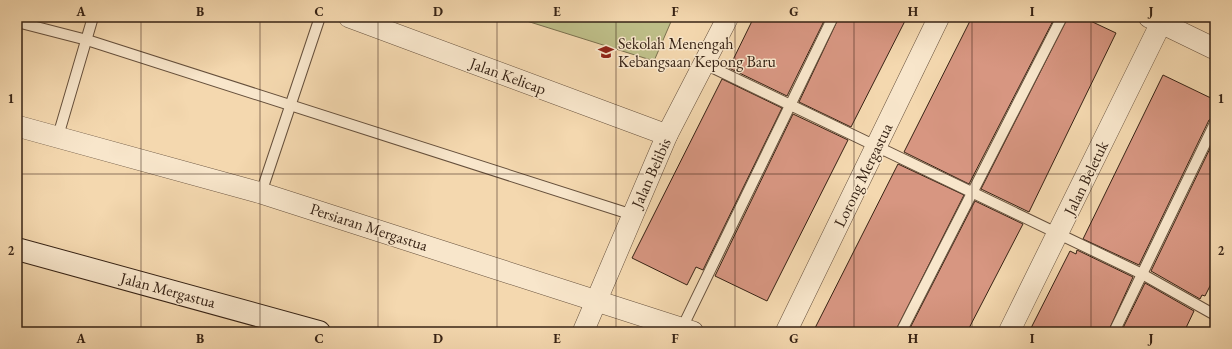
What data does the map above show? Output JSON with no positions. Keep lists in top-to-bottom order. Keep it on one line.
{"streets":{"main road":["Jalan Mergastua"],"street":["Jalan Kelicap","Jalan Belibis","Lorong Mergastua","Jalan Beletuk","Persiaran Mergastua"]},"crossings":[["Jalan Kelicap","Jalan Belibis"],["Jalan Belibis","Persiaran Mergastua"]],"places":{"school or university":["Sekolah Menengah Kebangsaan Kepong Baru"]},"grid":{"columns":["A","B","C","D","E","F","G","H","I","J"],"rows":["1","2"]}}
